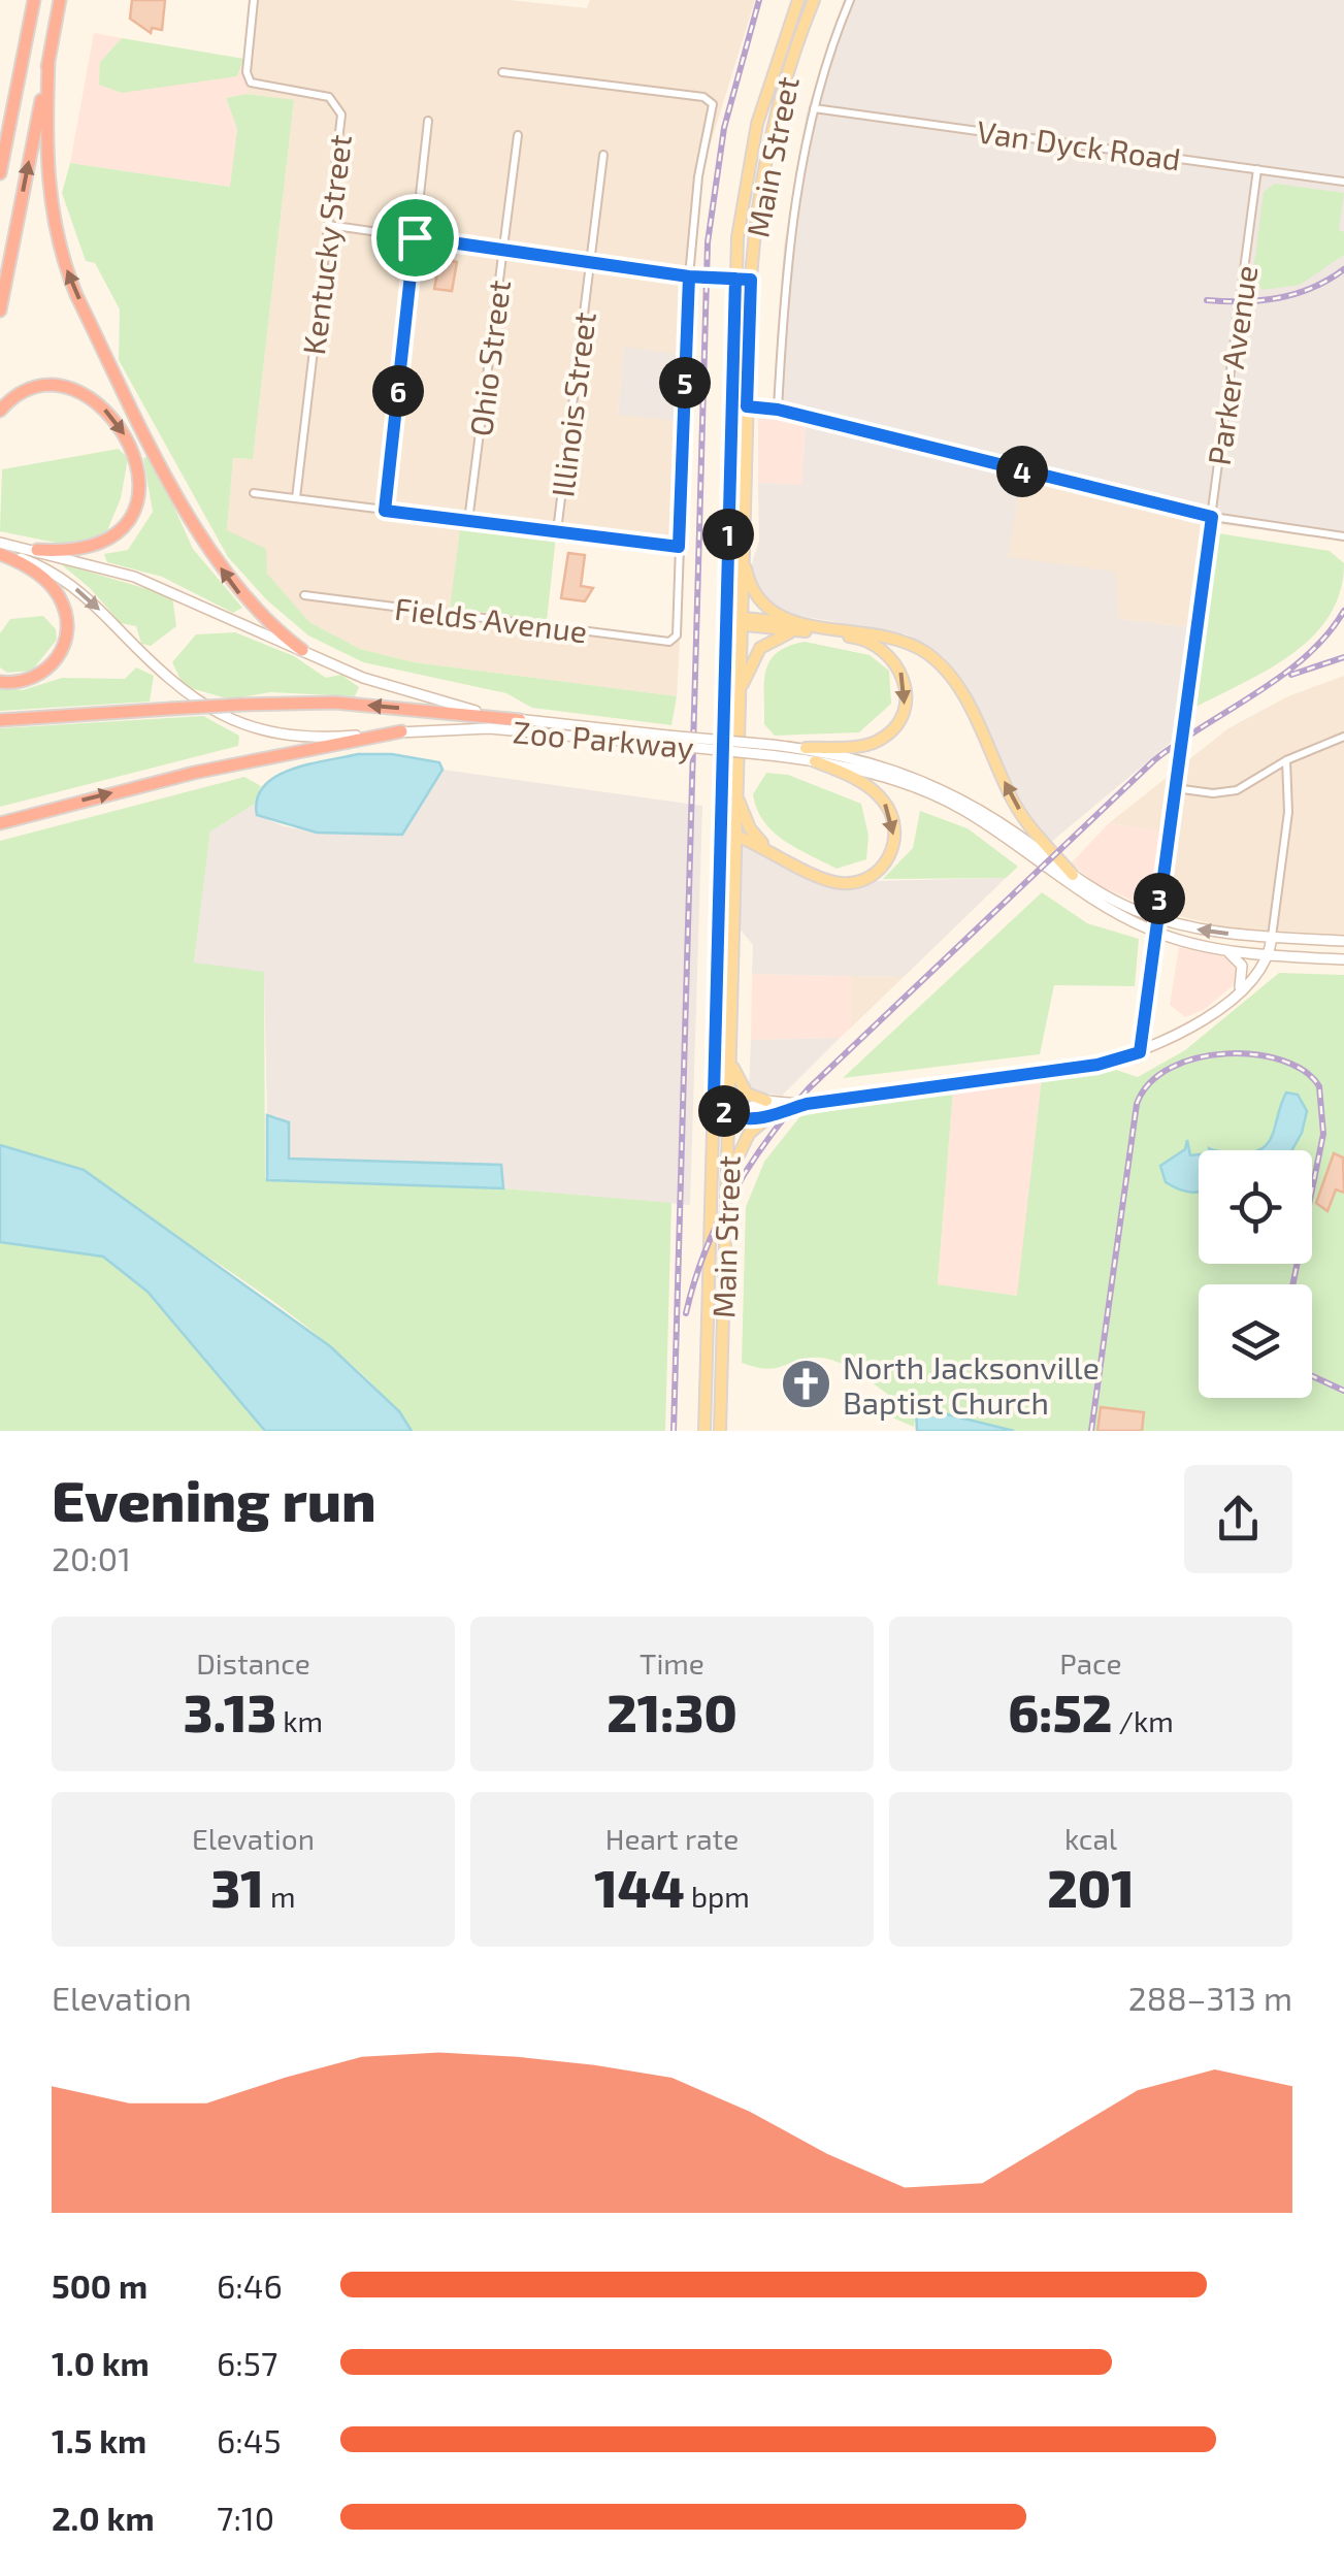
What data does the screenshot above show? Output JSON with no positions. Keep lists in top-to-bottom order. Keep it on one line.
{"streets":{"main road":["Main Street","Zoo Parkway"],"street":["Van Dyck Road","Kentucky Street","Ohio Street","Parker Avenue","Illinois Street","Fields Avenue"]},"crossings":[["Van Dyck Road","Parker Avenue"],["Parker Avenue","Zoo Parkway"]],"places":{"church":["North Jacksonville Baptist Church"]},"page":{"pins":["5","6","4","1","3","2"],"heading":["Evening run","20:01"],"stats":[["Distance","3.13 km"],["Time","21:30"],["Pace","6:52 /km"],["Elevation","31 m"],["Heart rate","144 bpm"],["kcal","201"]],"chart":["Elevation","288–313 m"],"list":[{"name":"500 m","note":"6:46"},{"name":"1.0 km","note":"6:57"},{"name":"1.5 km","note":"6:45"},{"name":"2.0 km","note":"7:10"}]}}
